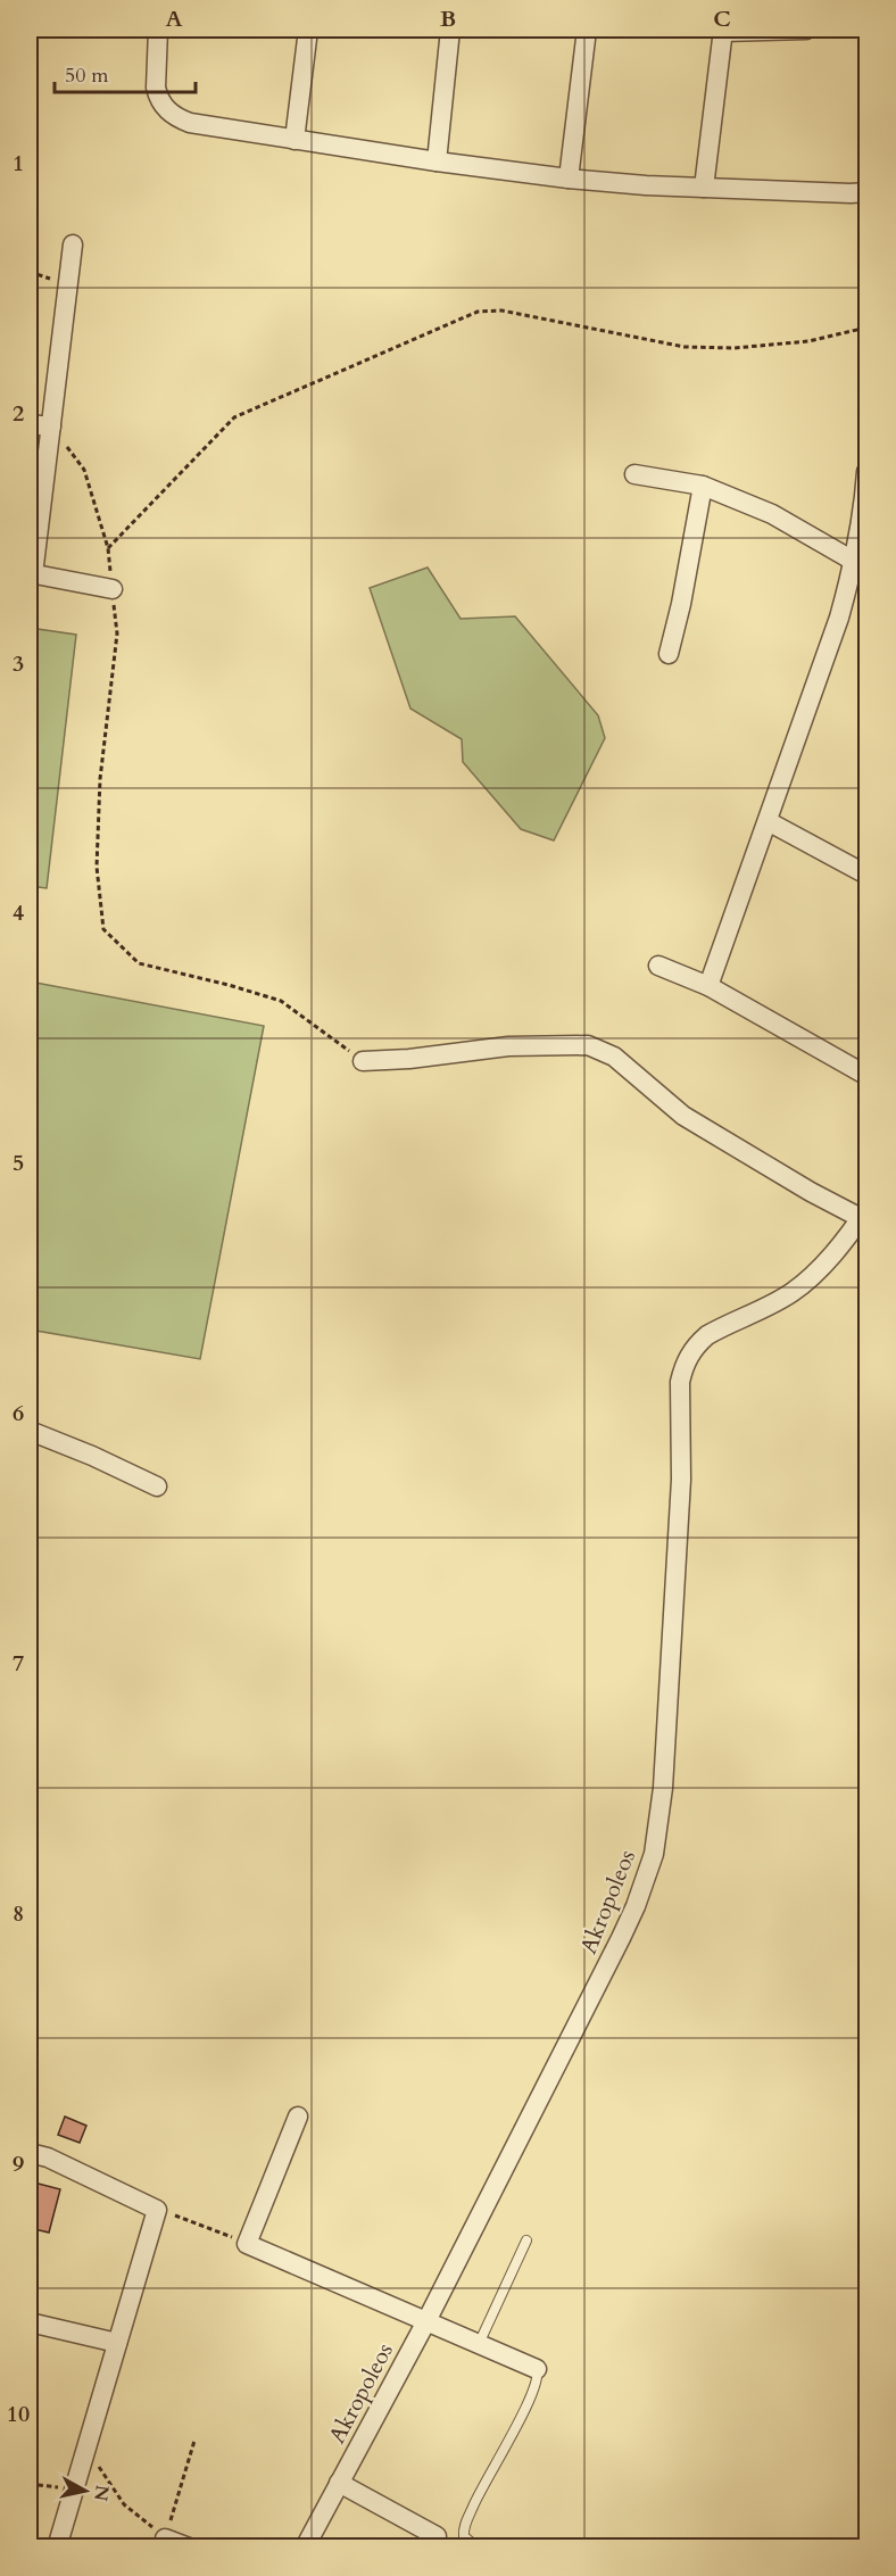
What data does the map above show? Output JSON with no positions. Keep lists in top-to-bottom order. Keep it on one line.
{"streets":{"street":["Akropoleos"]},"scale_bar":"50 m","north":"right","grid":{"columns":["A","B","C"],"rows":["1","2","3","4","5","6","7","8","9","10"]}}
